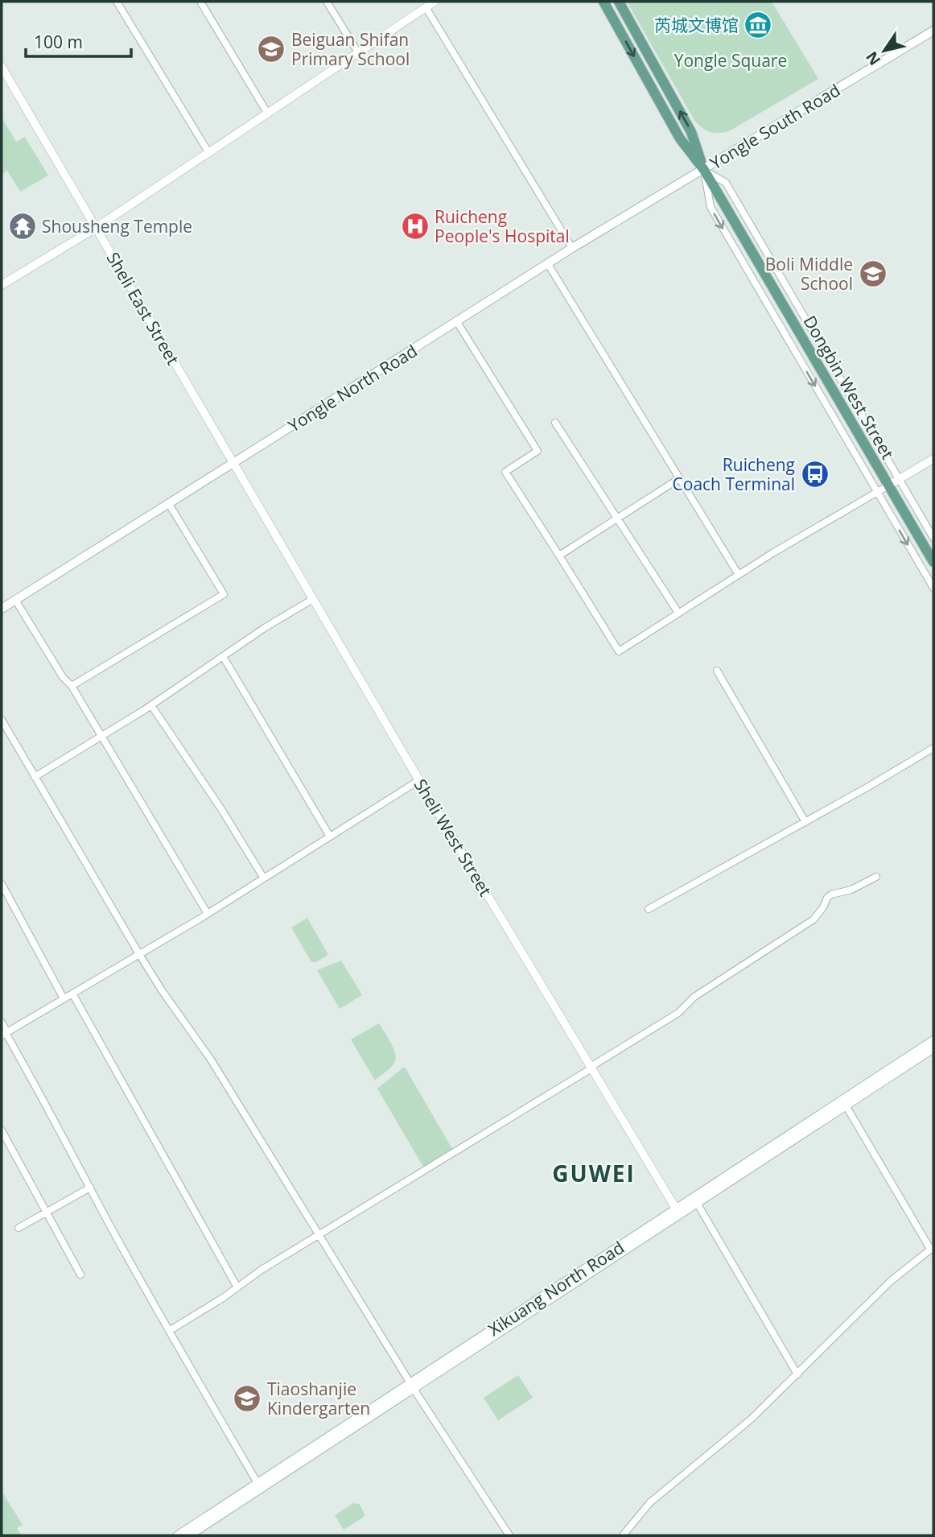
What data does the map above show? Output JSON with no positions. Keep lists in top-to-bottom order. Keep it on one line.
{"streets":{"main road":["Yongle South Road","Dongbin West Street","Yongle North Road","Xikuang North Road"],"street":["Sheli East Street","Sheli West Street"]},"crossings":[["Yongle South Road","Dongbin West Street"],["Yongle South Road","Yongle North Road"],["Sheli East Street","Yongle North Road"],["Sheli East Street","Sheli West Street"],["Dongbin West Street","Yongle North Road"],["Yongle North Road","Sheli West Street"],["Sheli West Street","Xikuang North Road"]],"districts":["GUWEI"],"parks":["Yongle Square"],"places":{"museum":["芮城文博馆"],"school or university":["Beiguan Shifan Primary School","Boli Middle School","Tiaoshanjie Kindergarten"],"temple":["Shousheng Temple"],"hospital":["Ruicheng People's Hospital"],"bus stop":["Ruicheng Coach Terminal"]},"scale_bar":"100 m","north":"bottom left"}
